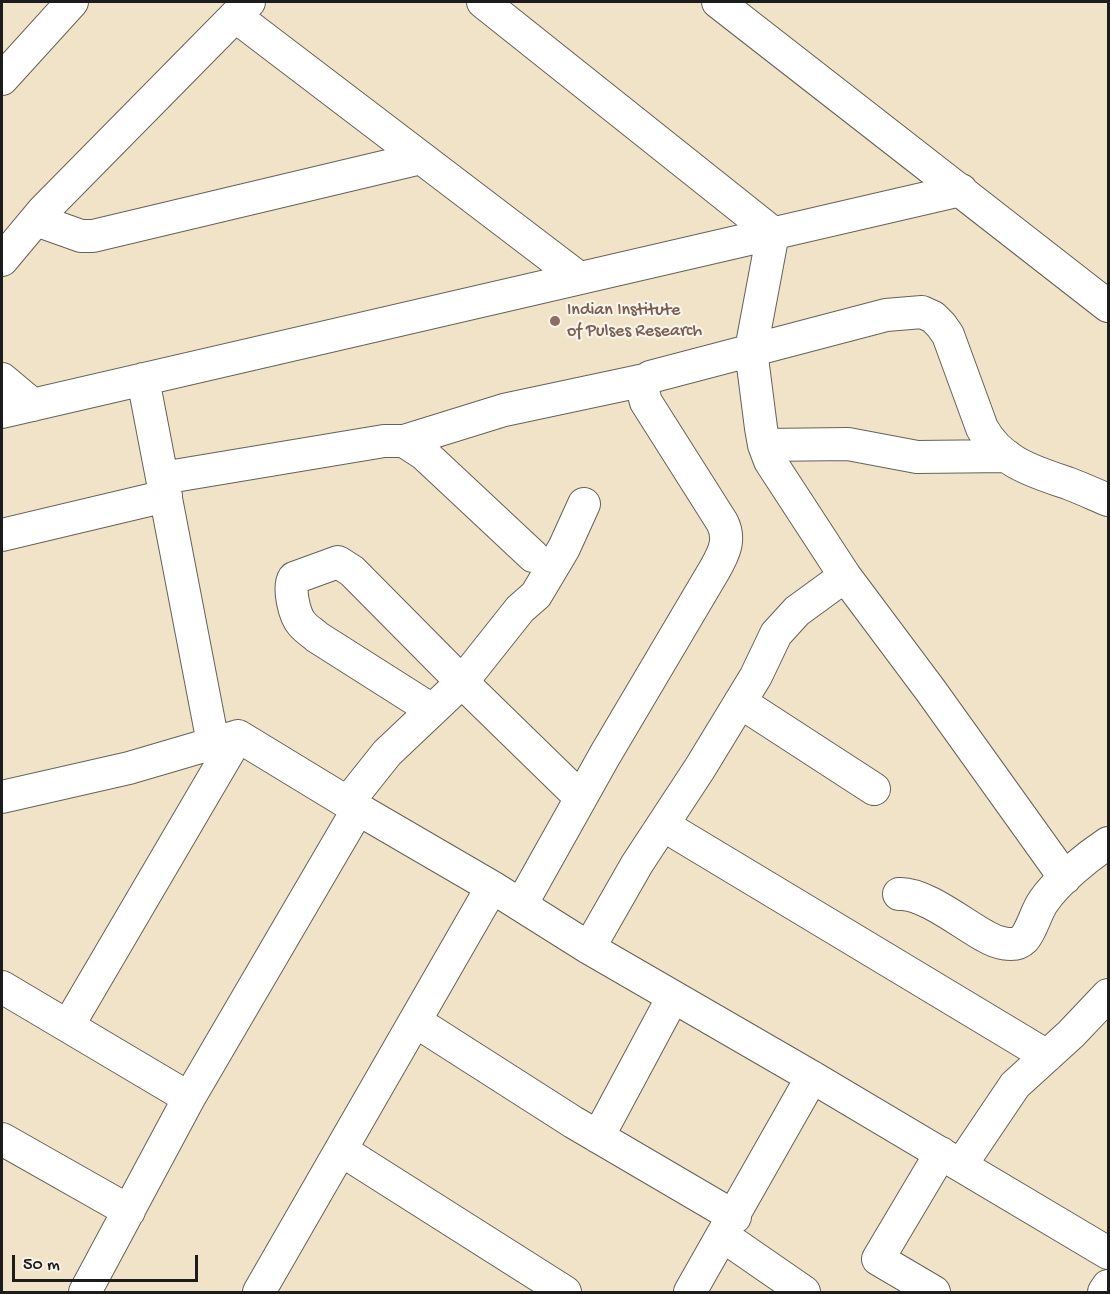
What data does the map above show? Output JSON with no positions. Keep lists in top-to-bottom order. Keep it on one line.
{"places":["Indian Institute of Pulses Research"],"scale_bar":"50 m"}
